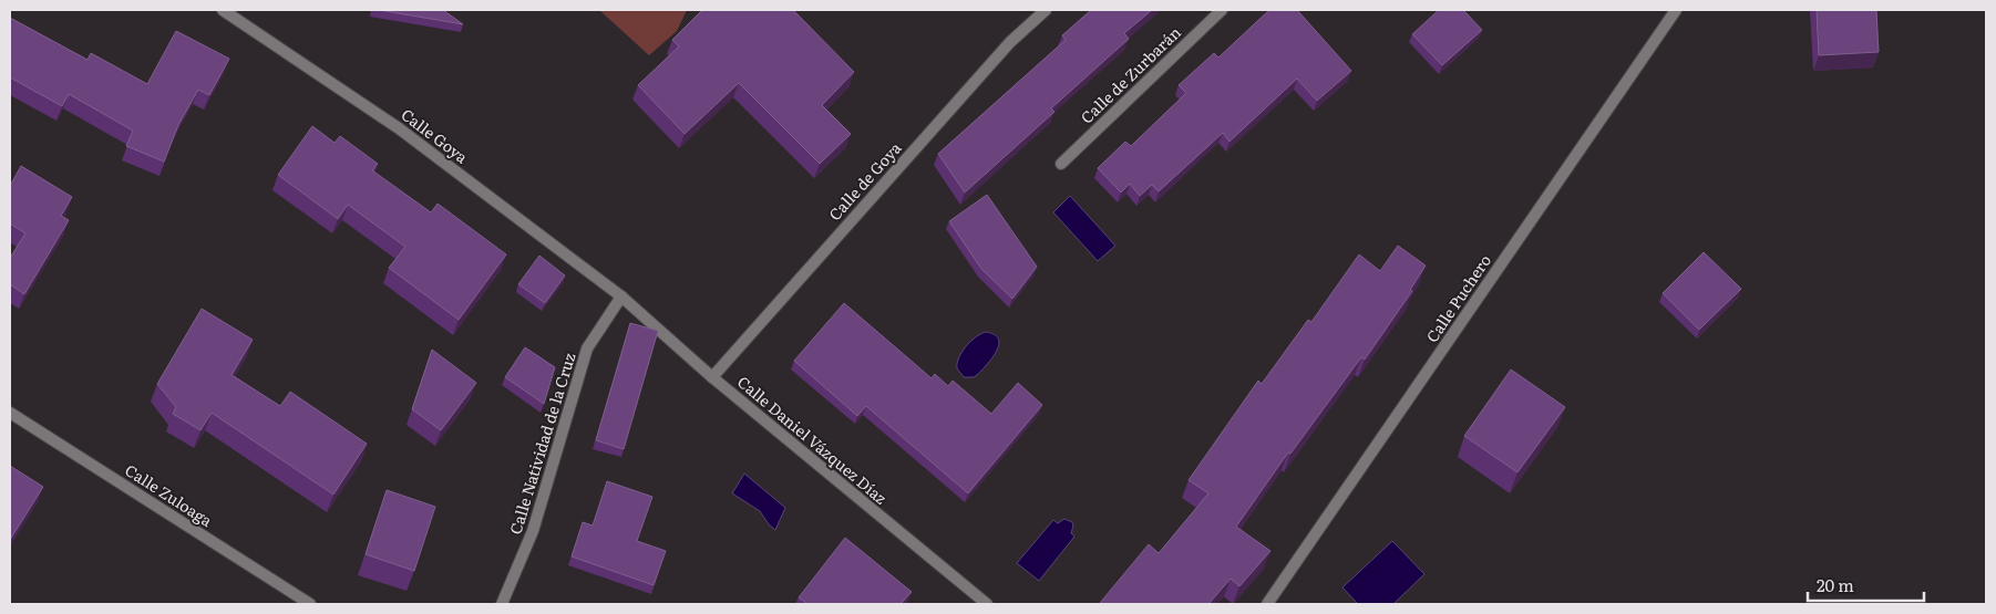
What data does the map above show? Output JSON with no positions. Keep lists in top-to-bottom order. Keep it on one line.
{"streets":{"street":["Calle de Zurbarán","Calle Goya","Calle de Goya","Calle Puchero","Calle Daniel Vázquez Díaz","Calle Natividad de la Cruz","Calle Zuloaga"]},"crossings":[["Calle Goya","Calle Daniel Vázquez Díaz"],["Calle Goya","Calle Natividad de la Cruz"],["Calle de Goya","Calle Daniel Vázquez Díaz"],["Calle Daniel Vázquez Díaz","Calle Natividad de la Cruz"]],"scale_bar":"20 m"}
